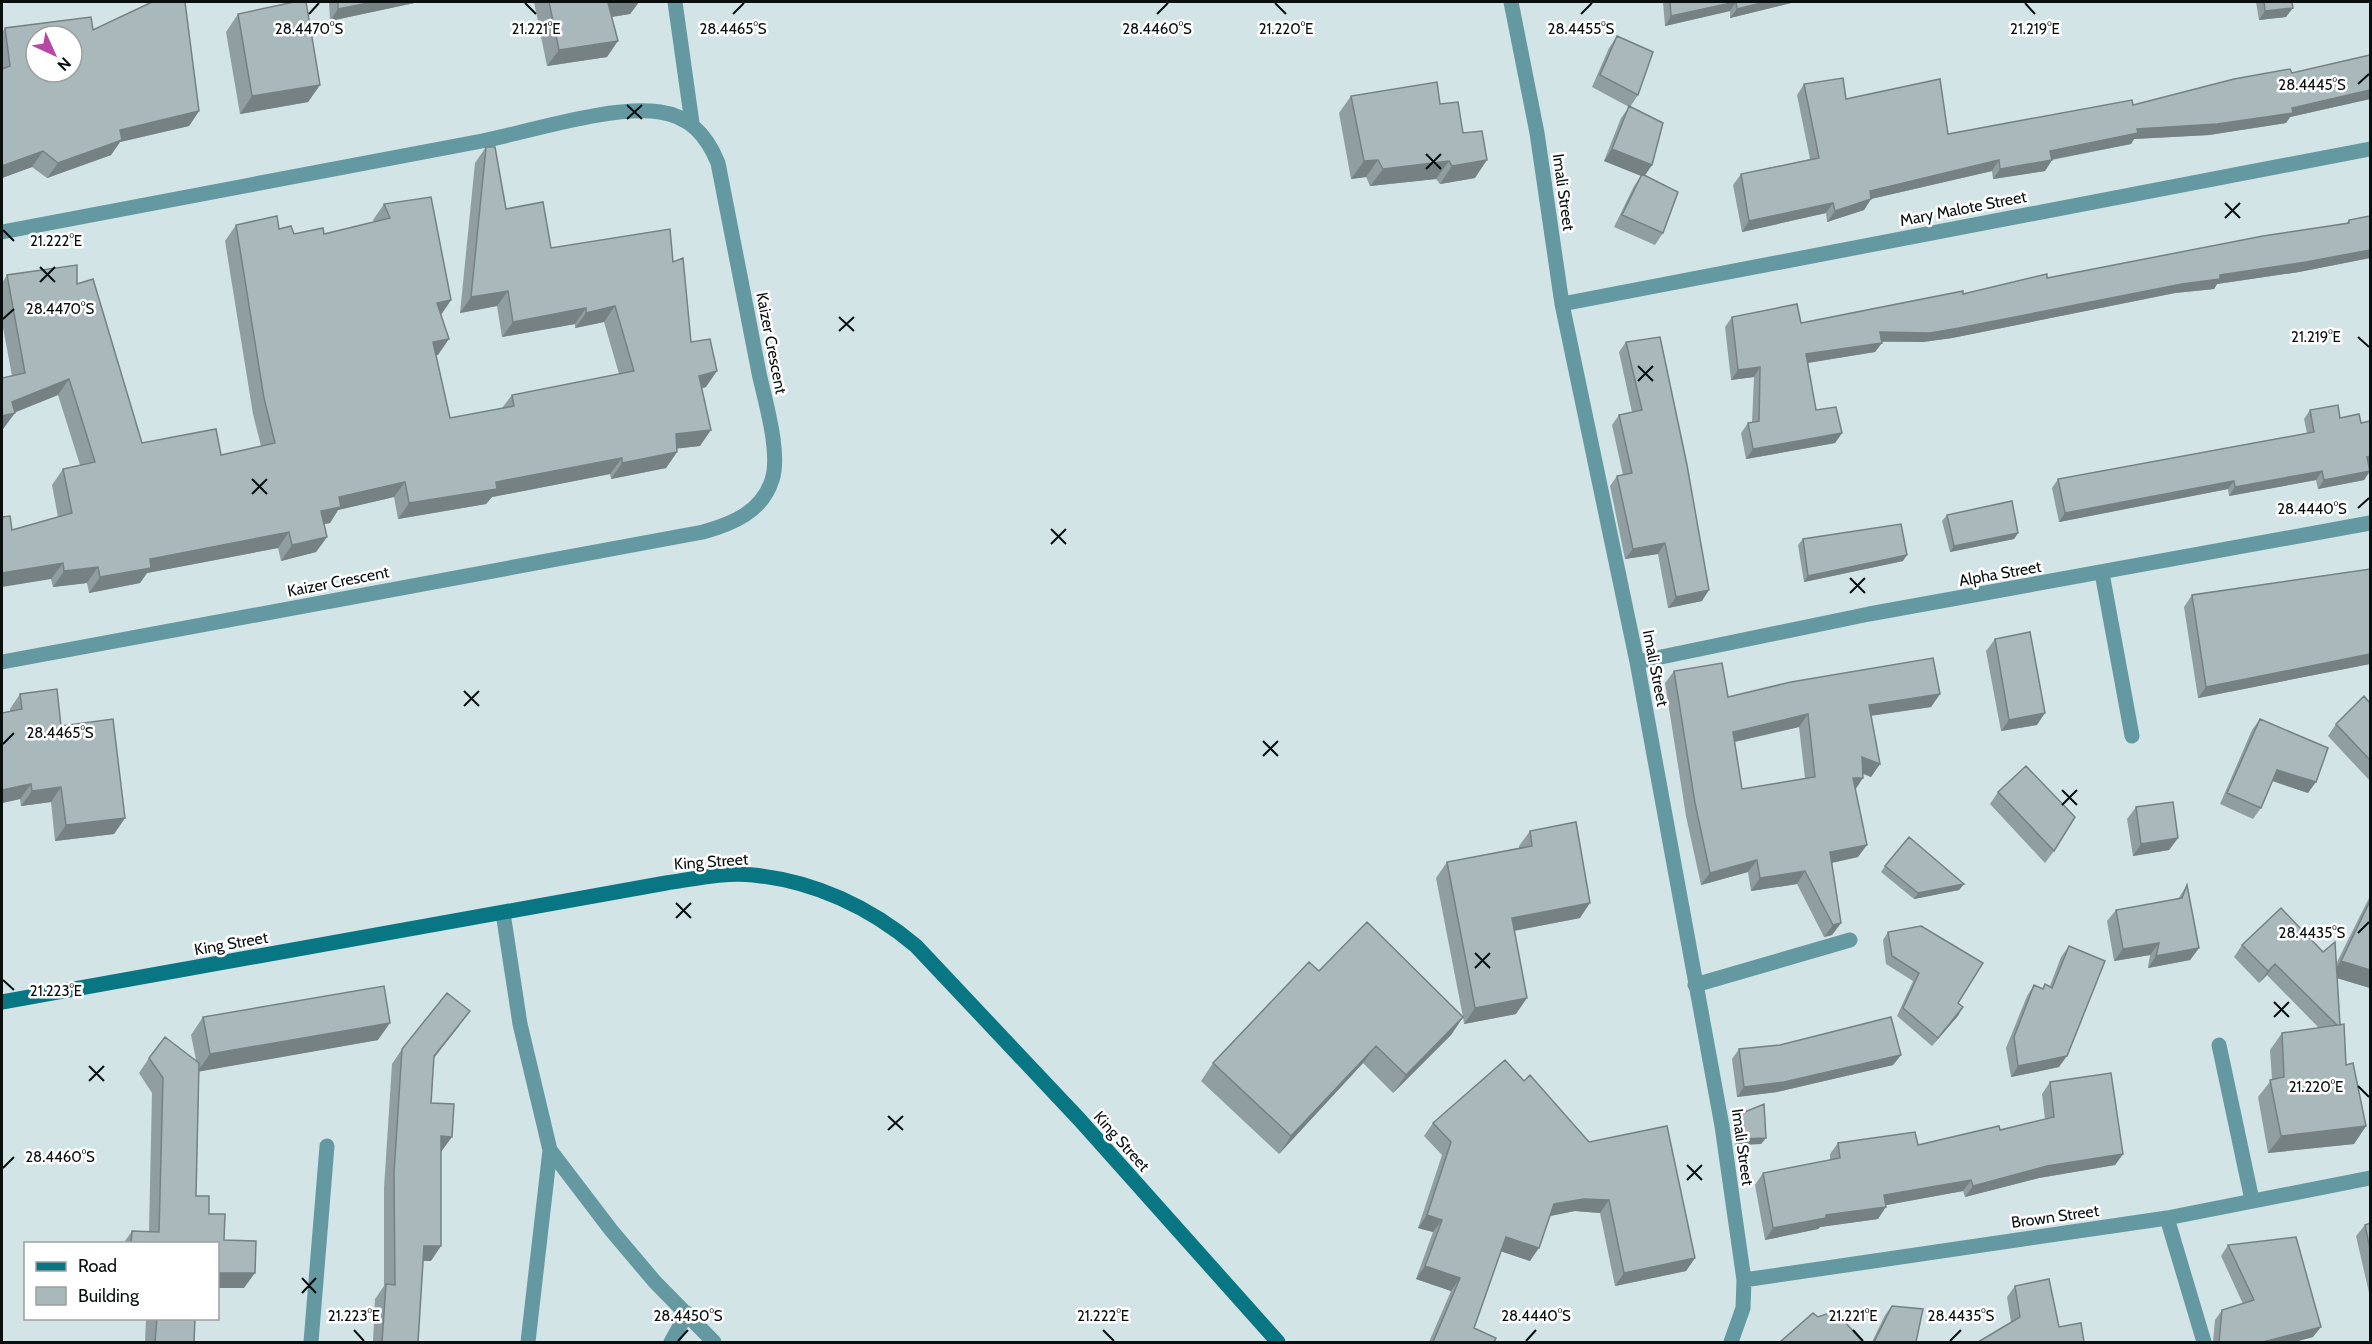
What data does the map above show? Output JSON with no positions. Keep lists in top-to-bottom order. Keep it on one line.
{"streets":{"street":["Imali Street","Mary Malote Street","Kaizer Crescent","Alpha Street","King Street","Brown Street"]},"crossings":[["Imali Street","Mary Malote Street"],["Imali Street","Alpha Street"],["Imali Street","Brown Street"]],"legend":["Road","Building"],"north":"bottom right","coordinates":["28.4470°S","21.221°E","28.4465°S","28.4460°S","21.220°E","28.4455°S","21.219°E","28.4445°S","21.222°E","28.4440°S","28.4435°S","21.223°E","28.4450°S"]}
